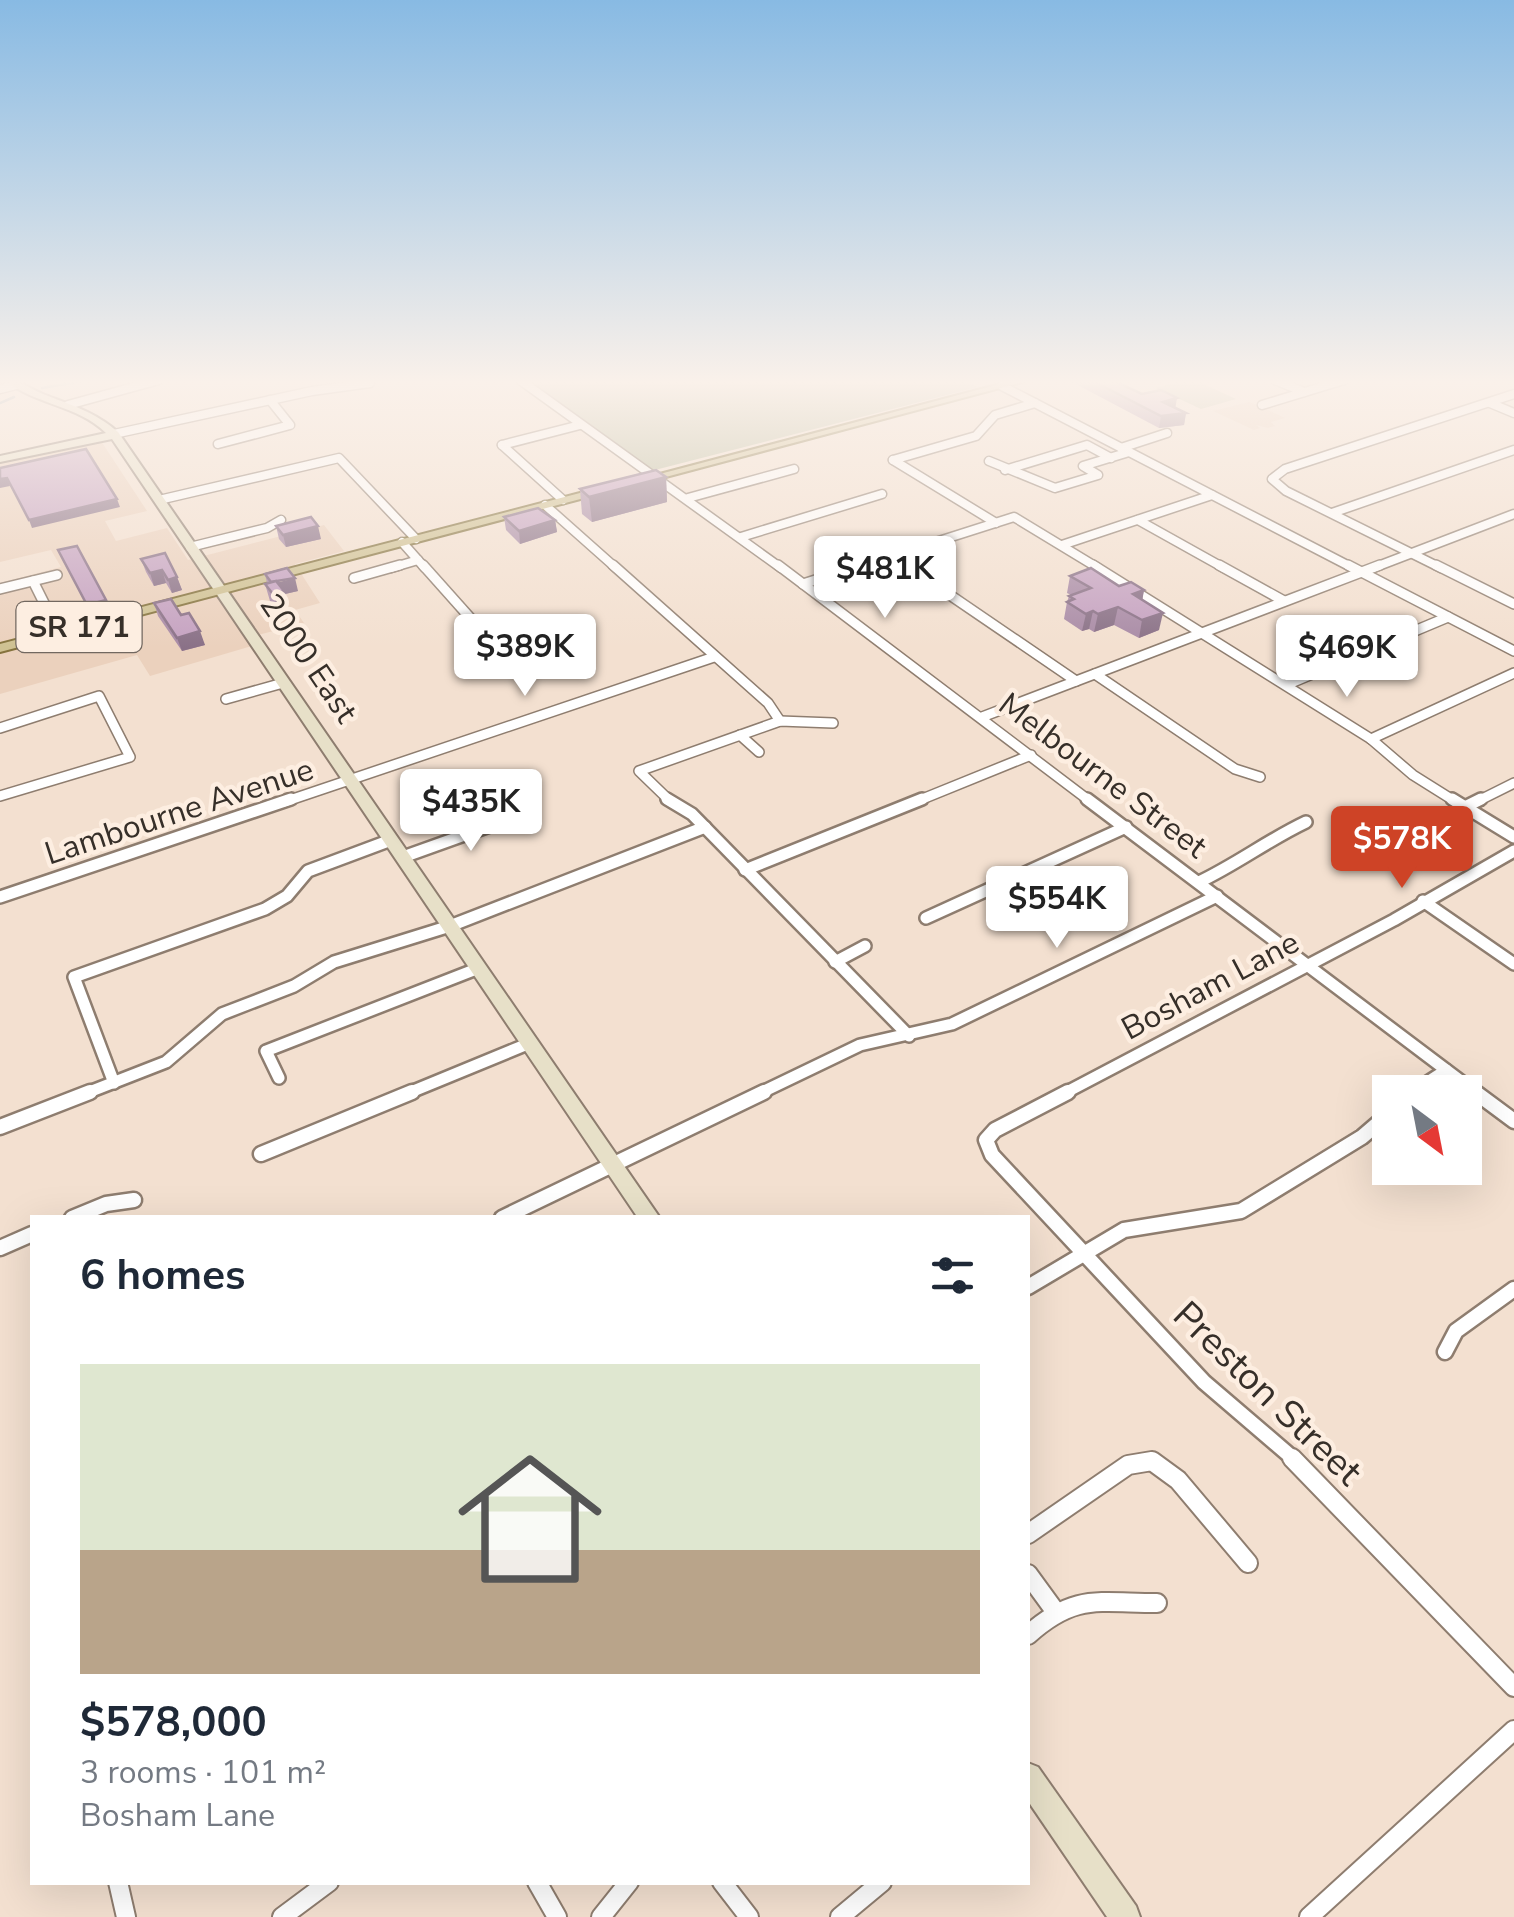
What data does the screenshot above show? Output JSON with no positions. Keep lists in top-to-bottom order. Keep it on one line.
{"streets":{"main road":["SR 171"],"street":["2000 East","Melbourne Street","Lambourne Avenue","Bosham Lane","Preston Street"]},"crossings":[["SR 171","2000 East"],["2000 East","Lambourne Avenue"],["Melbourne Street","Bosham Lane"],["Bosham Lane","Preston Street"]],"north":"bottom right","page":{"price":["$481K","$389K","$469K","$435K","$578K","$554K"],"heading":"6 homes","list":[{"name":"$578,000","note":"3 rooms · 101 m² · Bosham Lane"}]}}
